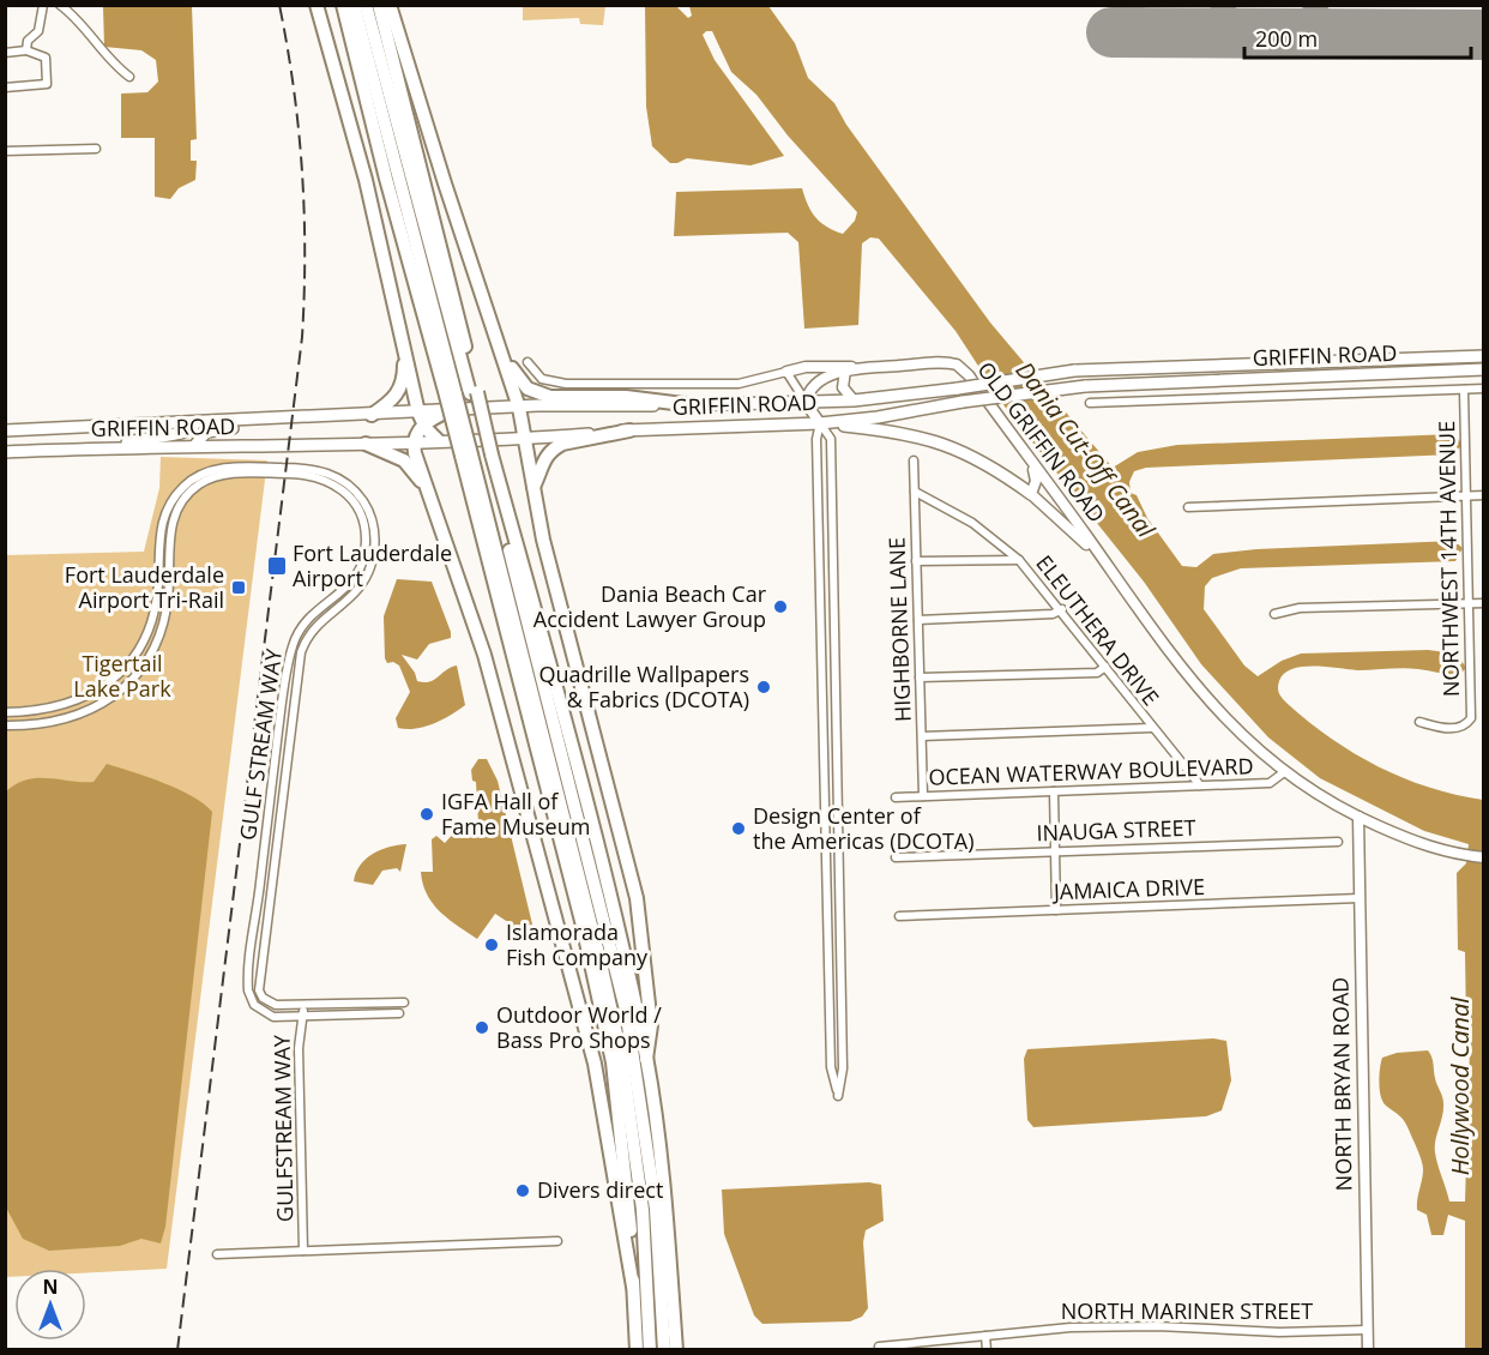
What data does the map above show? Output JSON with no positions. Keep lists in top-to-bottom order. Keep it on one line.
{"streets":{"main road":["GRIFFIN ROAD"],"street":["OLD GRIFFIN ROAD","NORTHWEST 14TH AVENUE","HIGHBORNE LANE","ELEUTHERA DRIVE","GULF STREAM WAY","OCEAN WATERWAY BOULEVARD","INAUGA STREET","JAMAICA DRIVE","NORTH BRYAN ROAD","GULFSTREAM WAY","NORTH MARINER STREET"]},"crossings":[["GRIFFIN ROAD","OLD GRIFFIN ROAD"],["OLD GRIFFIN ROAD","OCEAN WATERWAY BOULEVARD"],["OLD GRIFFIN ROAD","NORTH BRYAN ROAD"],["HIGHBORNE LANE","ELEUTHERA DRIVE"],["HIGHBORNE LANE","OCEAN WATERWAY BOULEVARD"],["ELEUTHERA DRIVE","OCEAN WATERWAY BOULEVARD"],["GULF STREAM WAY","GULFSTREAM WAY"],["JAMAICA DRIVE","NORTH BRYAN ROAD"],["NORTH BRYAN ROAD","NORTH MARINER STREET"]],"water":["Dania Cut-Off Canal","Hollywood Canal"],"parks":["Tigertail Lake Park"],"places":{"transit":["Fort Lauderdale Airport","Fort Lauderdale Airport Tri-Rail"],"other":["Dania Beach Car Accident Lawyer Group","Quadrille Wallpapers & Fabrics (DCOTA)","IGFA Hall of Fame Museum","Design Center of the Americas (DCOTA)","Islamorada Fish Company","Outdoor World / Bass Pro Shops","Divers direct"]},"scale_bar":"200 m","north":"top"}
